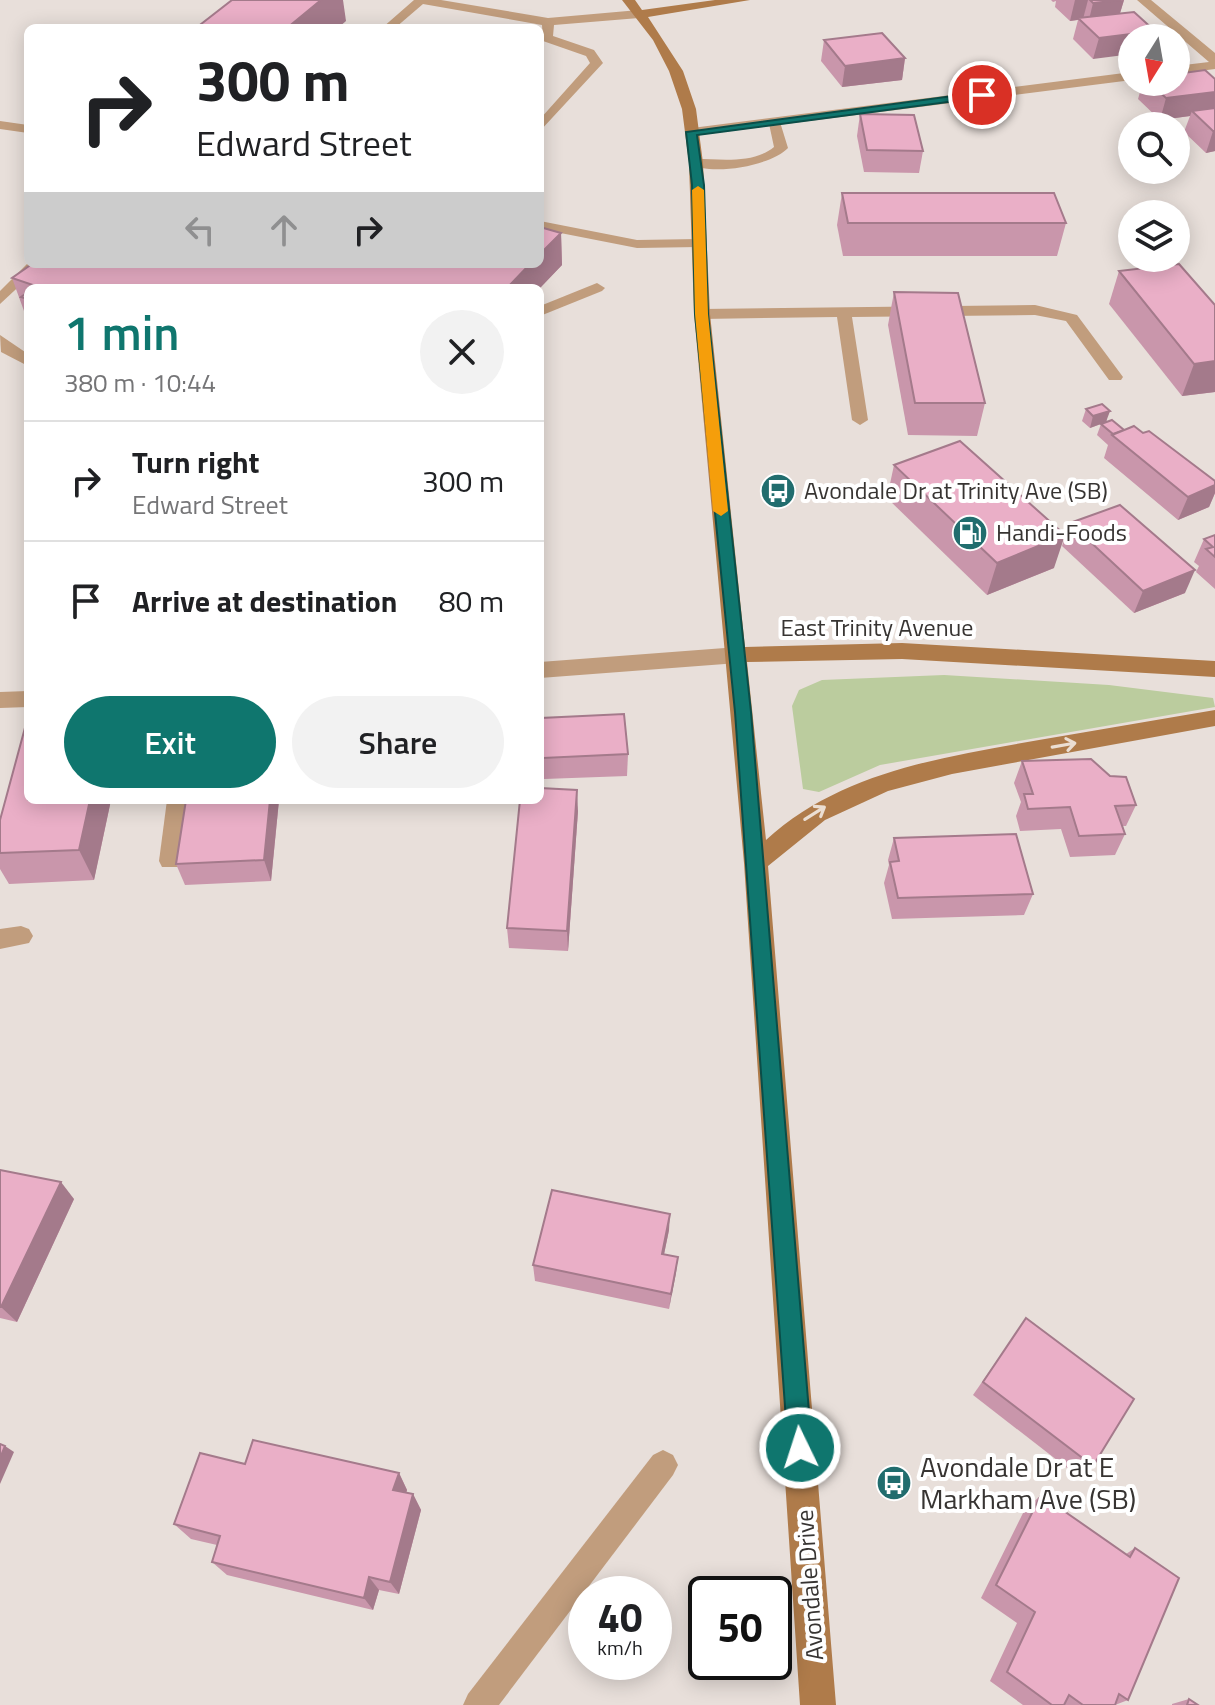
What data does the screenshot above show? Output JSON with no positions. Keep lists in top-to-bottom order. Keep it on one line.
{"streets":{"main road":["East Trinity Avenue","Avondale Drive"]},"crossings":[["East Trinity Avenue","Avondale Drive"]],"places":{"bus stop":["Avondale Dr at Trinity Ave (SB)","Avondale Dr at E Markham Ave (SB)"],"fuel station":["Handi-Foods"]},"north":"bottom","page":{"turn":["300 m","Edward Street"],"heading":["1 min","380 m · 10:44"],"list":[{"name":"Turn right","note":"Edward Street","value":"300 m"},{"name":"Arrive at destination","value":"80 m"}],"buttons":["Exit","Share"],"speed":"40 km/h","limit":"50"}}
